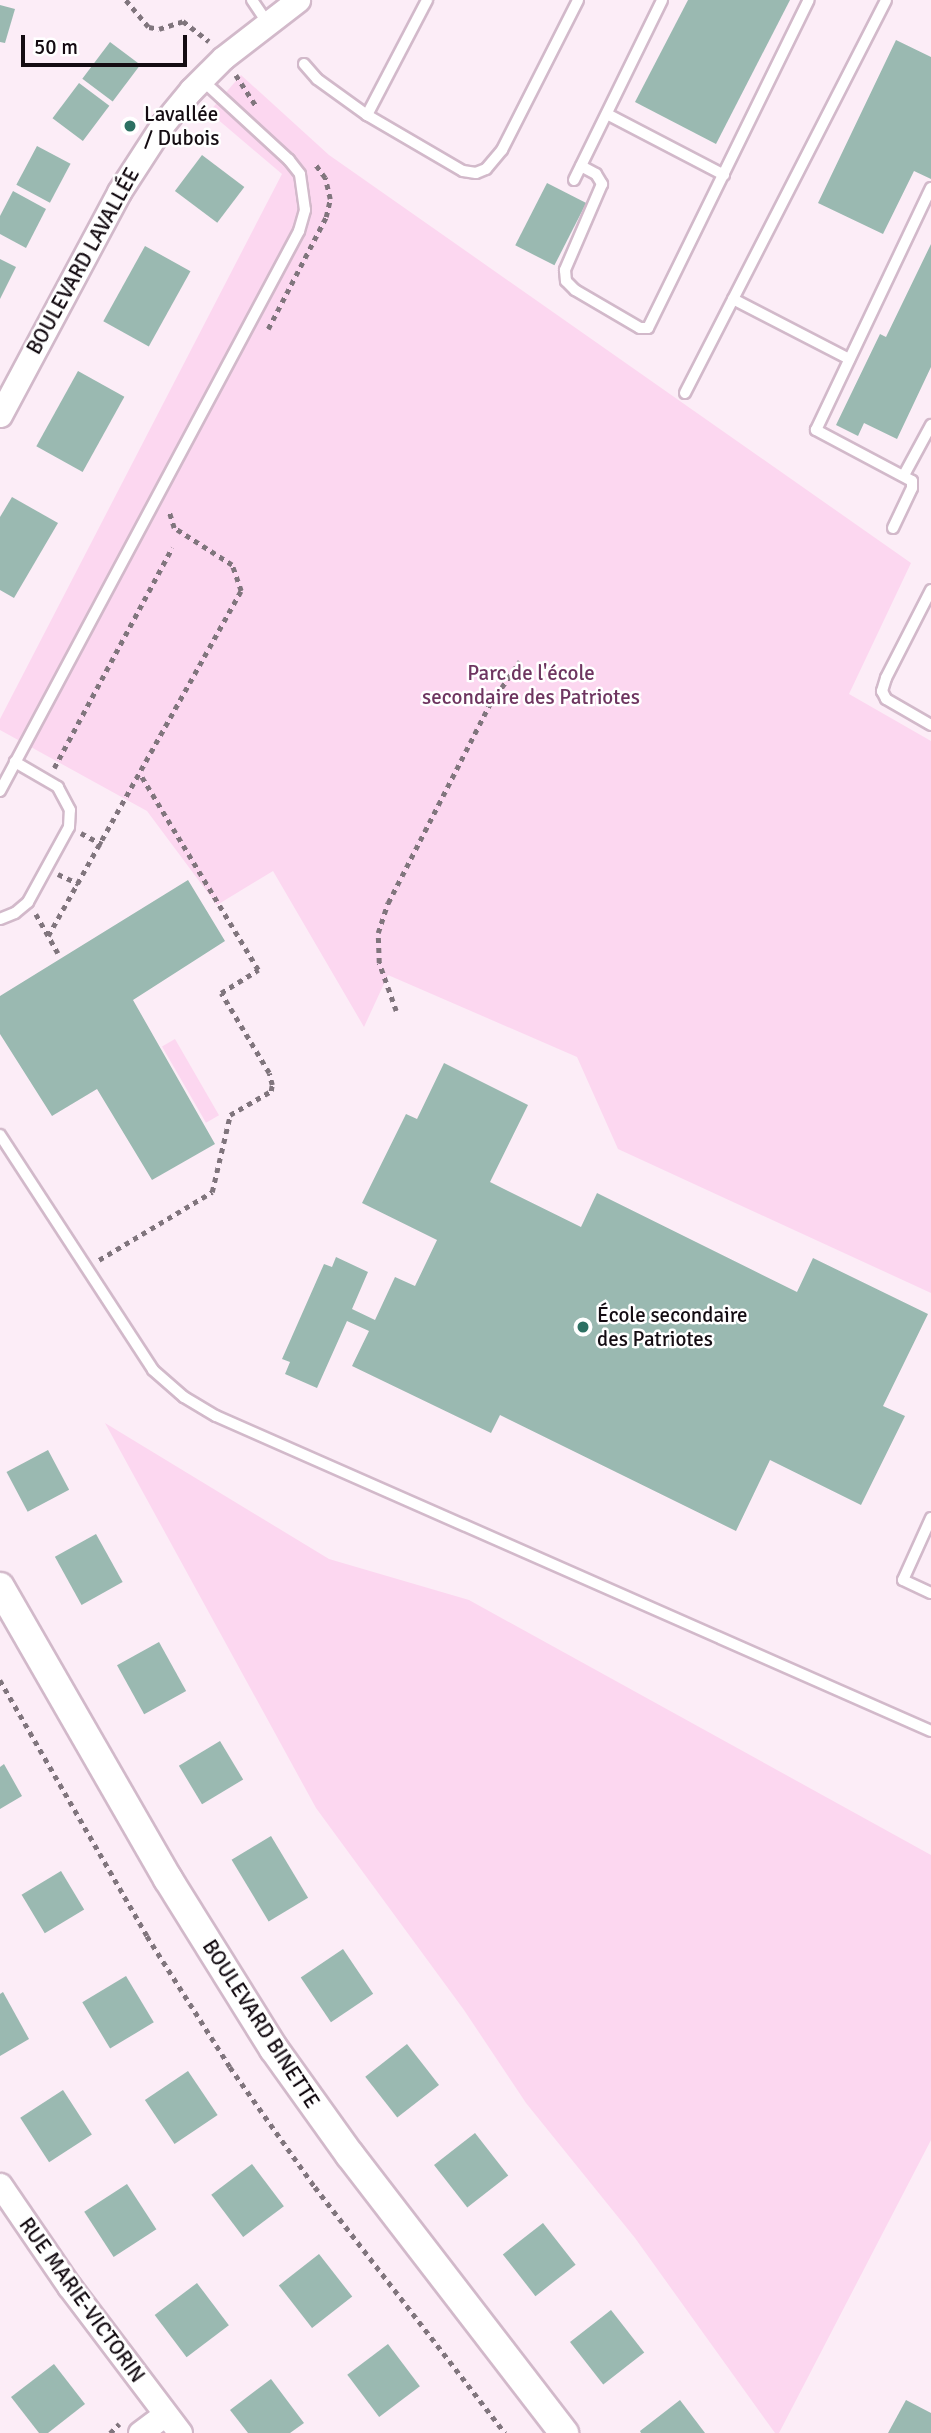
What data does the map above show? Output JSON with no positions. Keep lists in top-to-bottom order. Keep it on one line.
{"streets":{"street":["BOULEVARD LAVALLÉE","BOULEVARD BINETTE","RUE MARIE-VICTORIN"]},"parks":["Parc de l'école secondaire des Patriotes"],"places":["Lavallée / Dubois","École secondaire des Patriotes"],"scale_bar":"50 m"}
